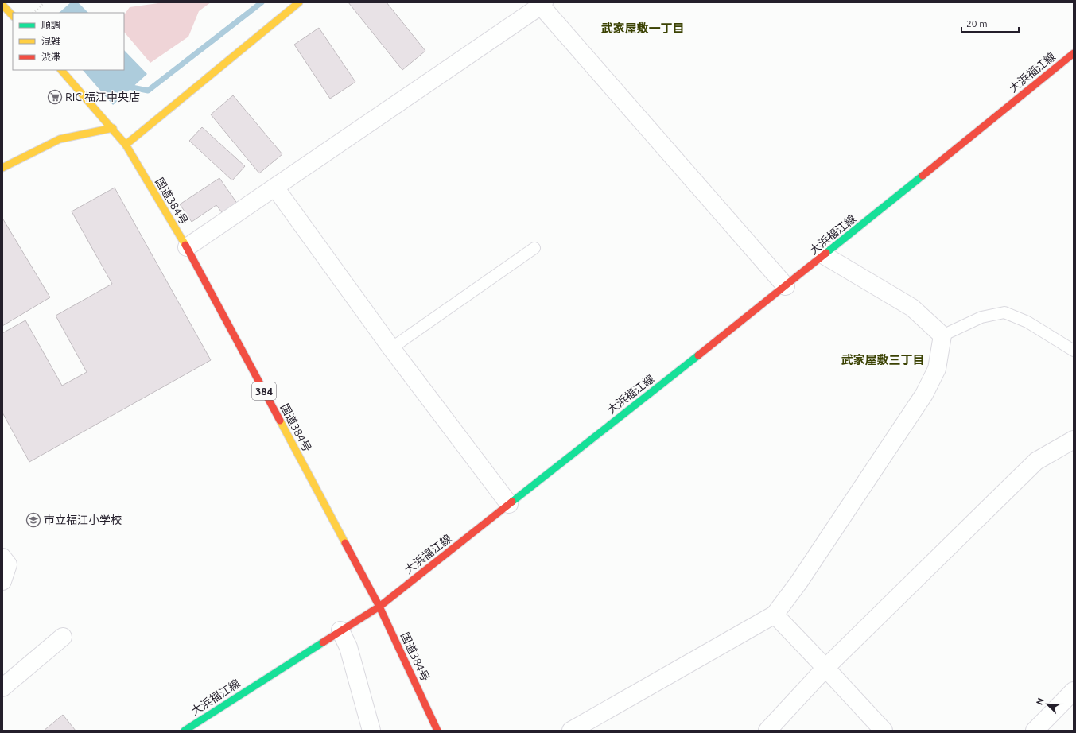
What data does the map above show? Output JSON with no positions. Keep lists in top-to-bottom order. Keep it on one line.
{"streets":{"main road":["大浜福江線","国道384号","384"]},"crossings":[["大浜福江線","国道384号"]],"districts":["武家屋敷一丁目","武家屋敷三丁目"],"places":{"supermarket":["RIC 福江中央店"],"school or university":["市立福江小学校"]},"legend":["順調","混雑","渋滞"],"scale_bar":"20 m","north":"top left"}
